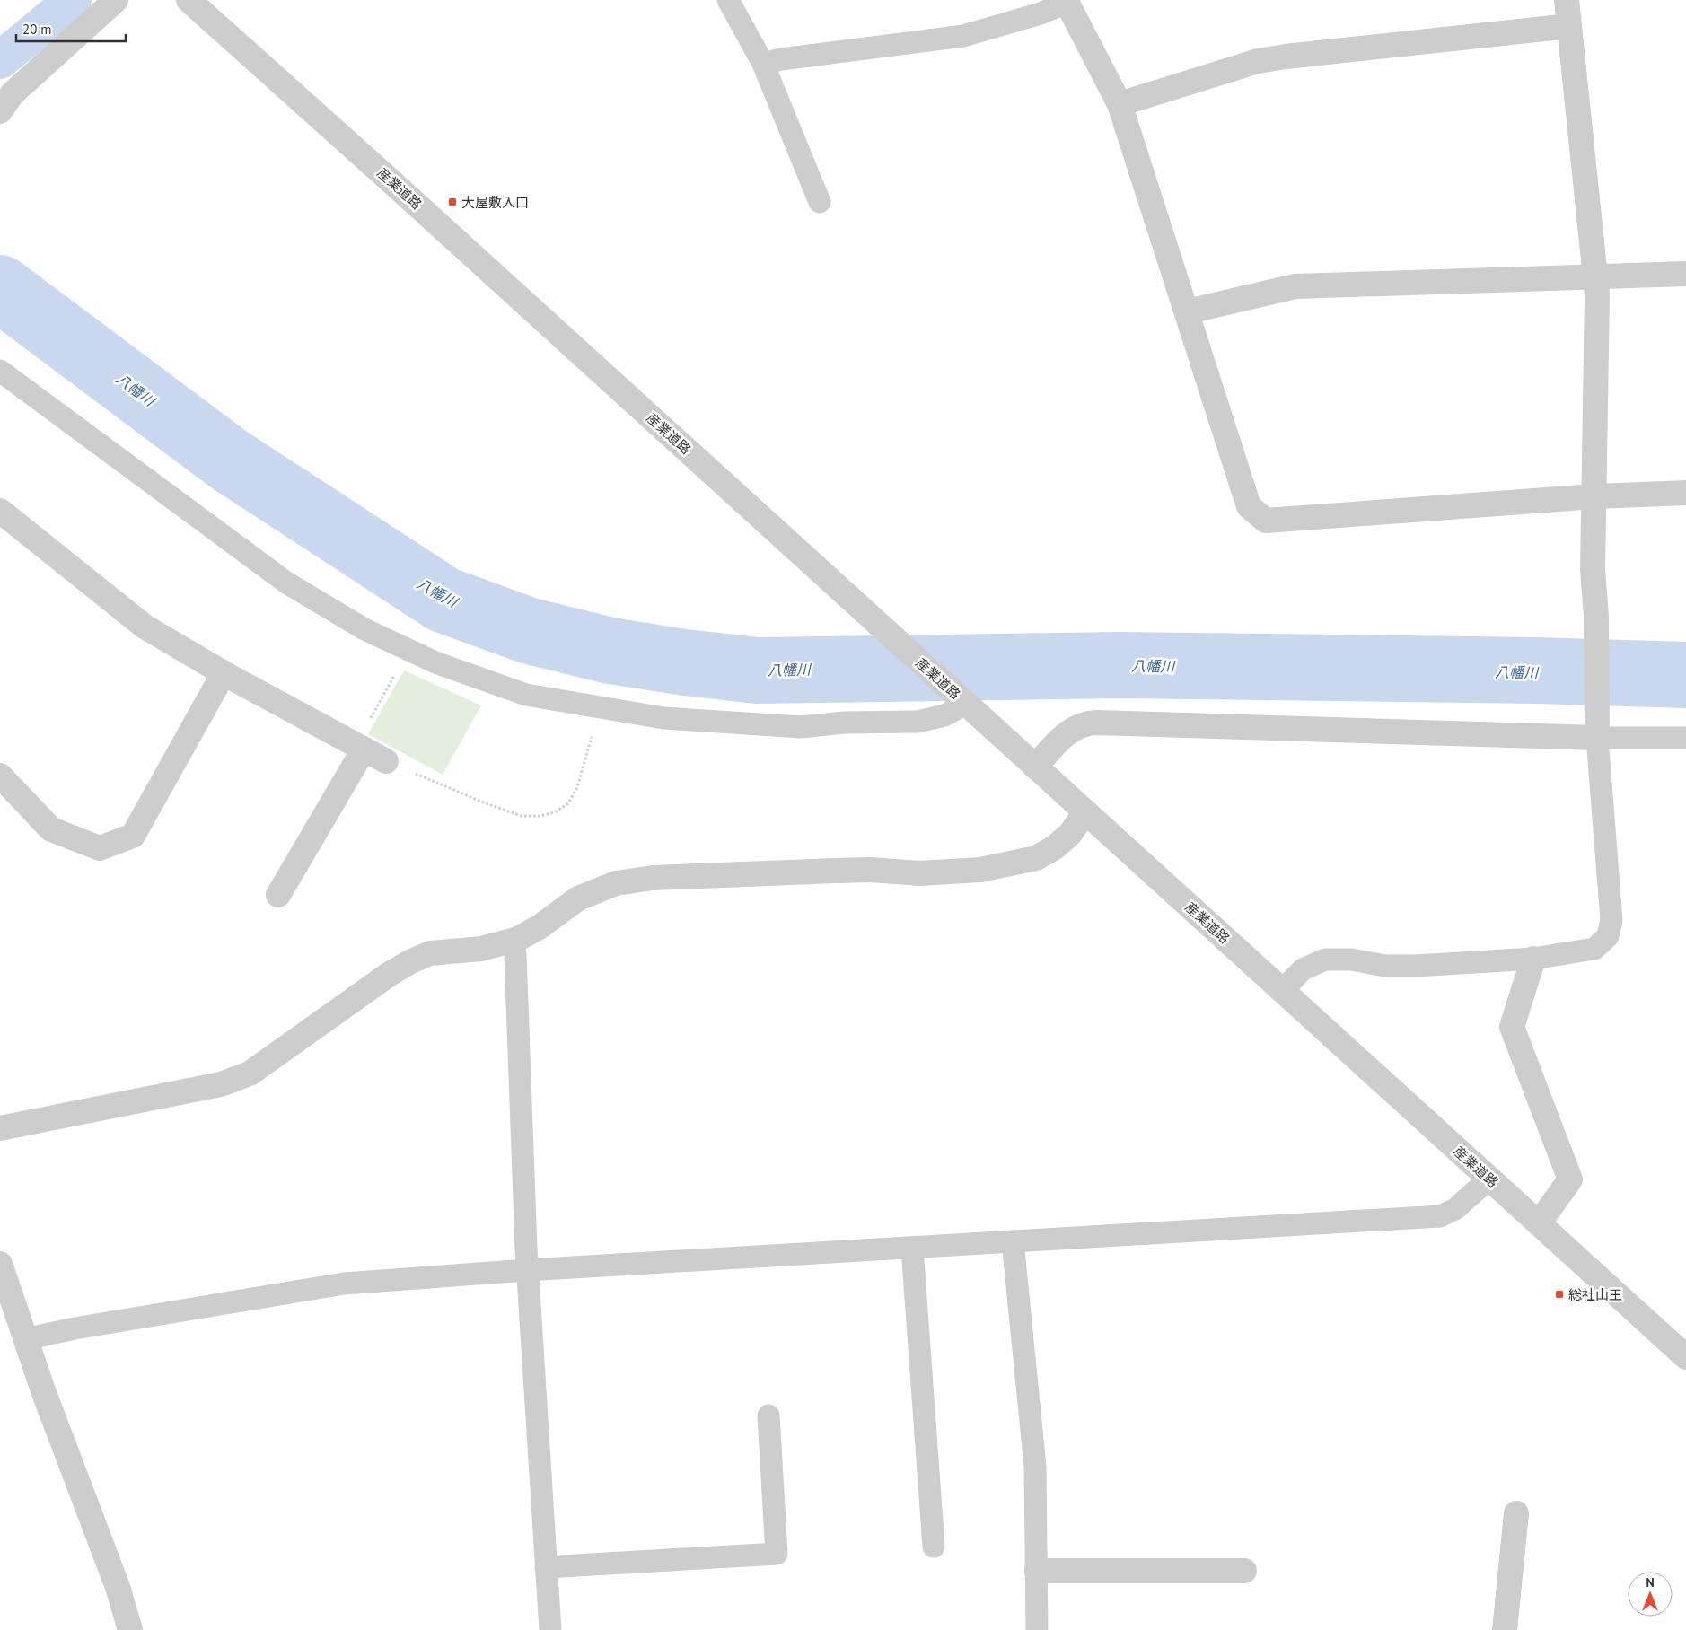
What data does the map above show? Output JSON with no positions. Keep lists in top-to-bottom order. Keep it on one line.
{"streets":{"street":["産業道路"]},"water":["八幡川"],"places":{"transit":["大屋敷入口","総社山王"]},"scale_bar":"20 m","north":"top"}
